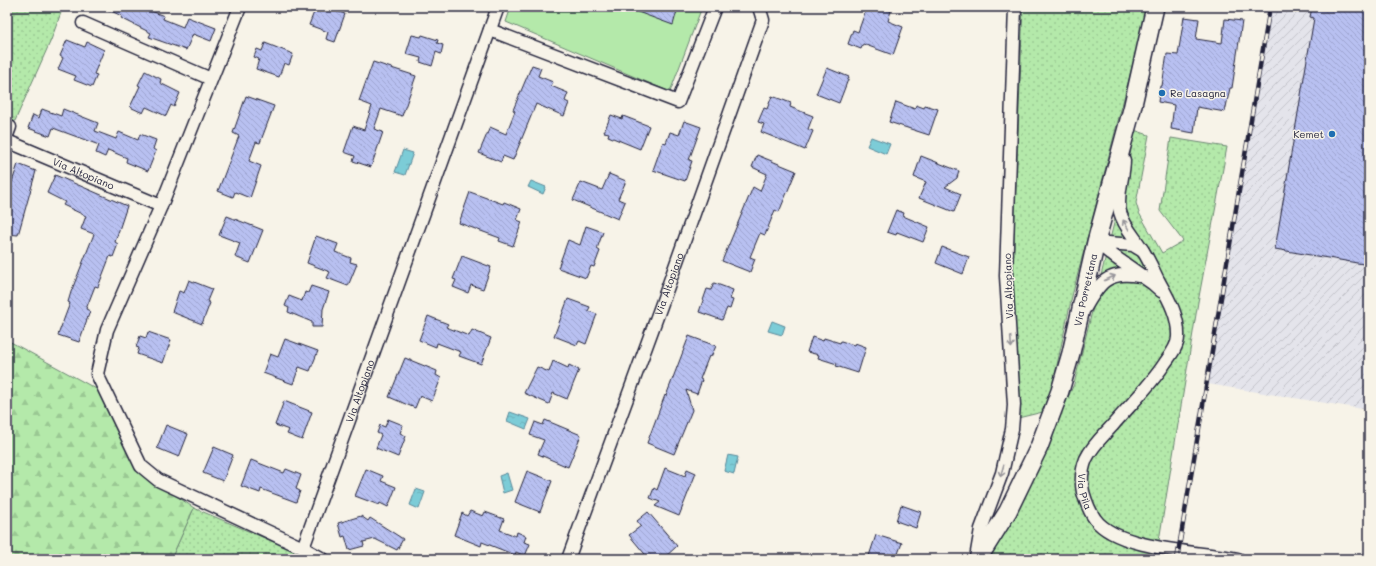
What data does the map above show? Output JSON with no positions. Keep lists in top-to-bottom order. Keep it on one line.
{"streets":{"main road":["Via Porrettana"],"street":["Via Altopiano","Via Pila"]},"crossings":[["Via Altopiano","Via Porrettana"],["Via Porrettana","Via Pila"]],"places":["Re Lasagna","Kemet"]}
